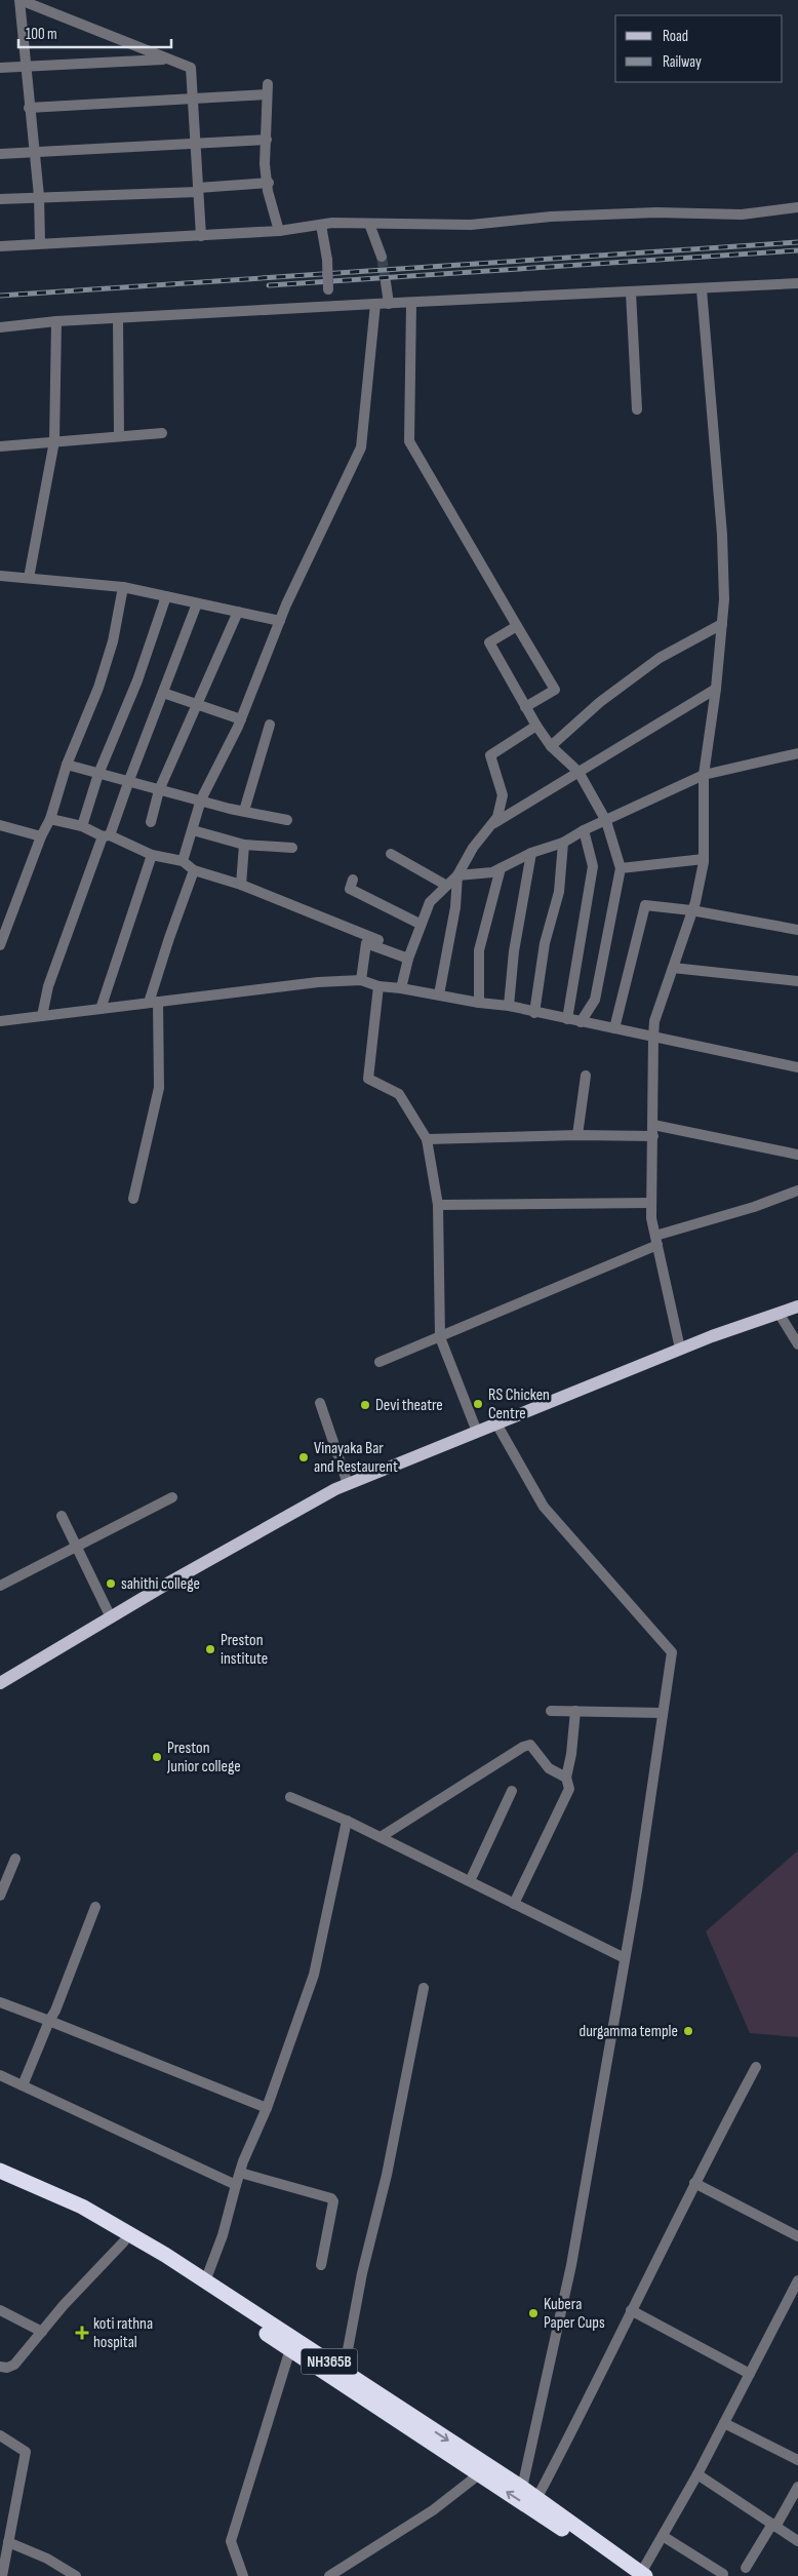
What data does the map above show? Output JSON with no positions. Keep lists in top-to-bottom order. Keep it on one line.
{"streets":{"highway":["NH365B"]},"places":{"other":["RS Chicken Centre","Devi theatre","Vinayaka Bar and Restaurent","sahithi college","Preston institute","Preston Junior college","durgamma temple","Kubera Paper Cups"],"health":["koti rathna hospital"]},"legend":["Road","Railway"],"scale_bar":"100 m"}
